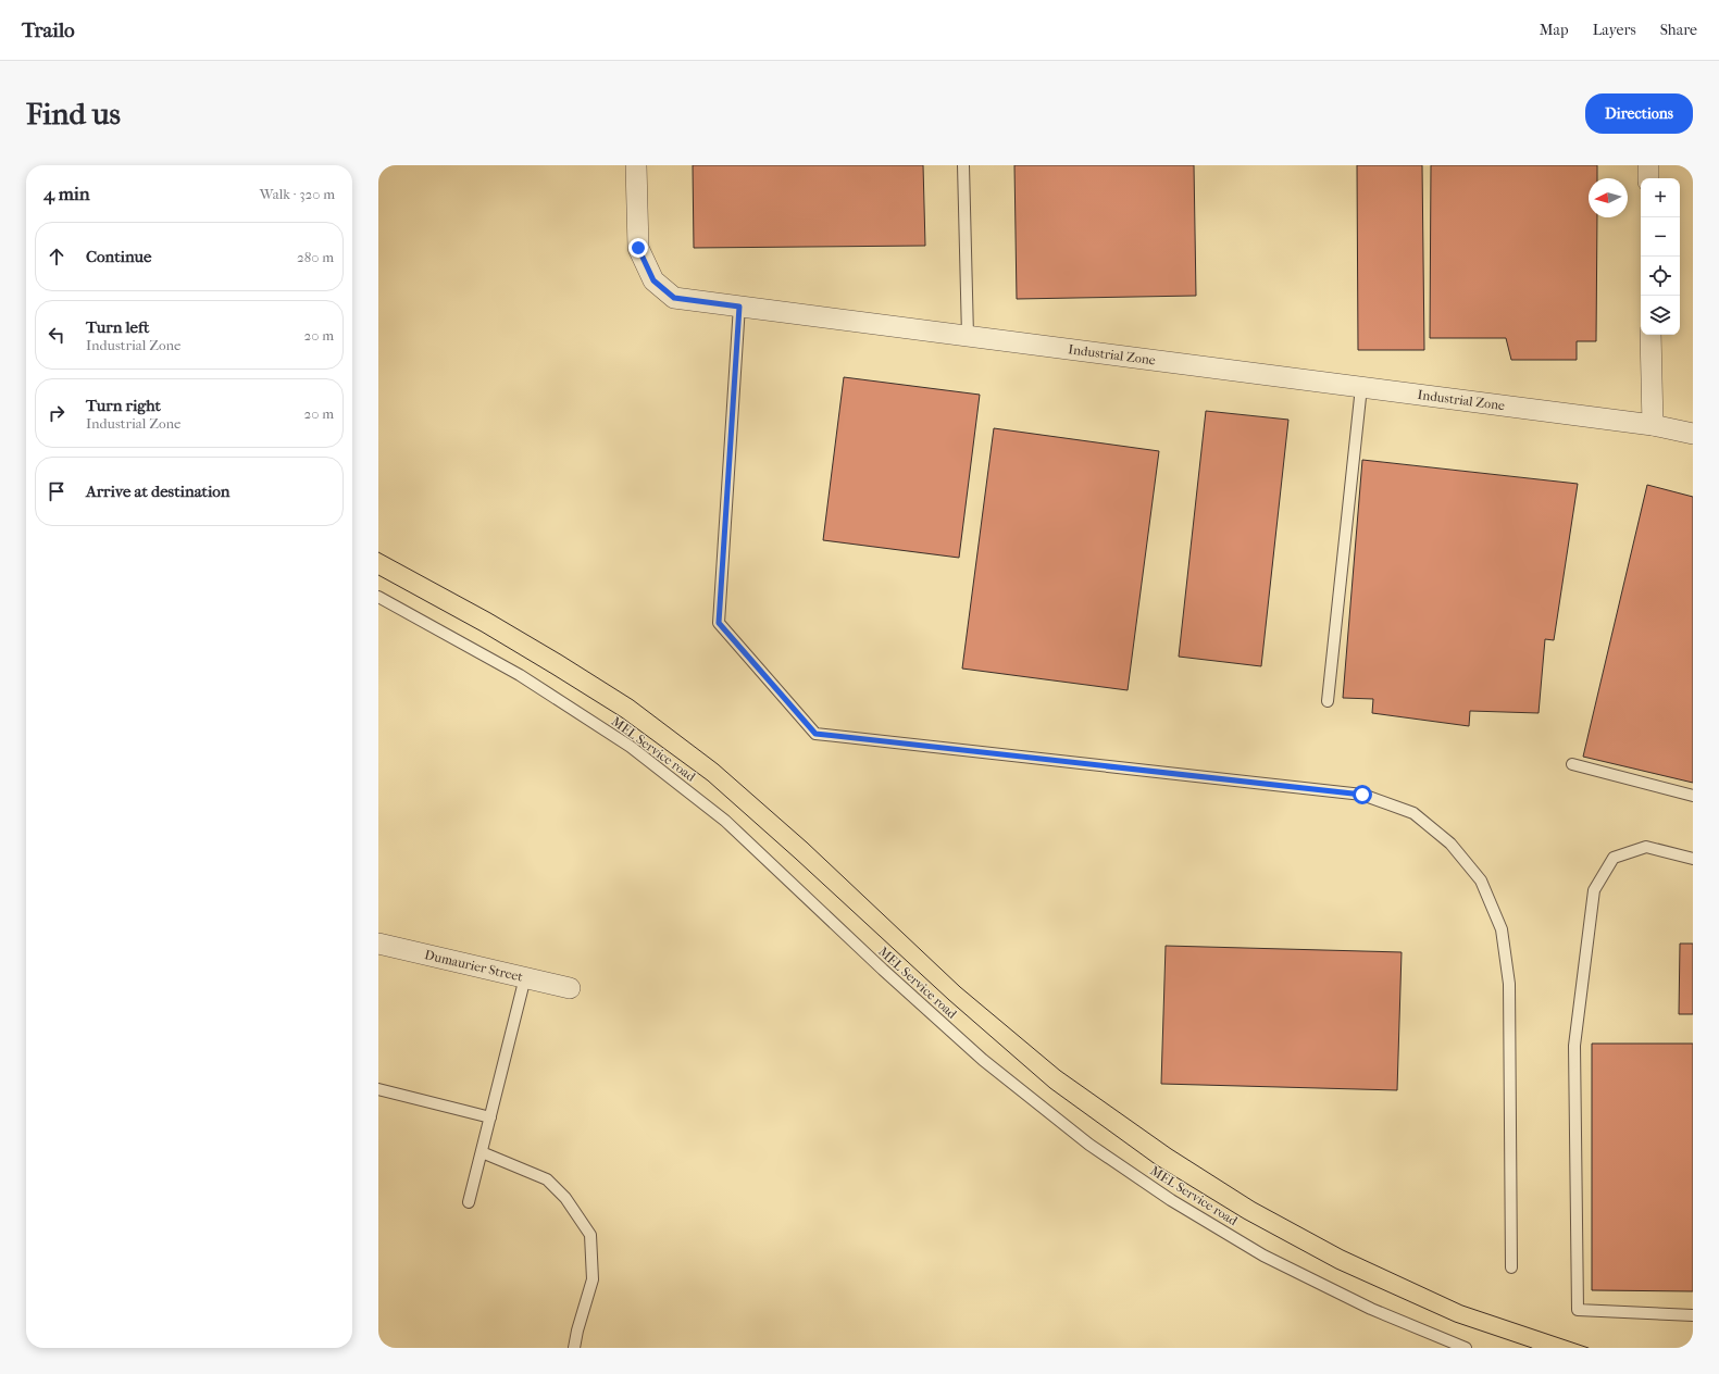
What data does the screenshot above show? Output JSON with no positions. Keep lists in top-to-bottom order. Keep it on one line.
{"streets":{"street":["Industrial Zone","Dumaurier Street"],"lane":["MEL Service road"]},"north":"left","page":{"header":"Trailo","nav":["Map","Layers","Share"],"buttons":"Directions","title":"Find us","heading":["4 min","Walk · 320 m"],"map_buttons":["+","−"],"list":[["Continue","280 m"],["Turn left","Industrial Zone","20 m"],["Turn right","Industrial Zone","20 m"],"Arrive at destination"]}}
